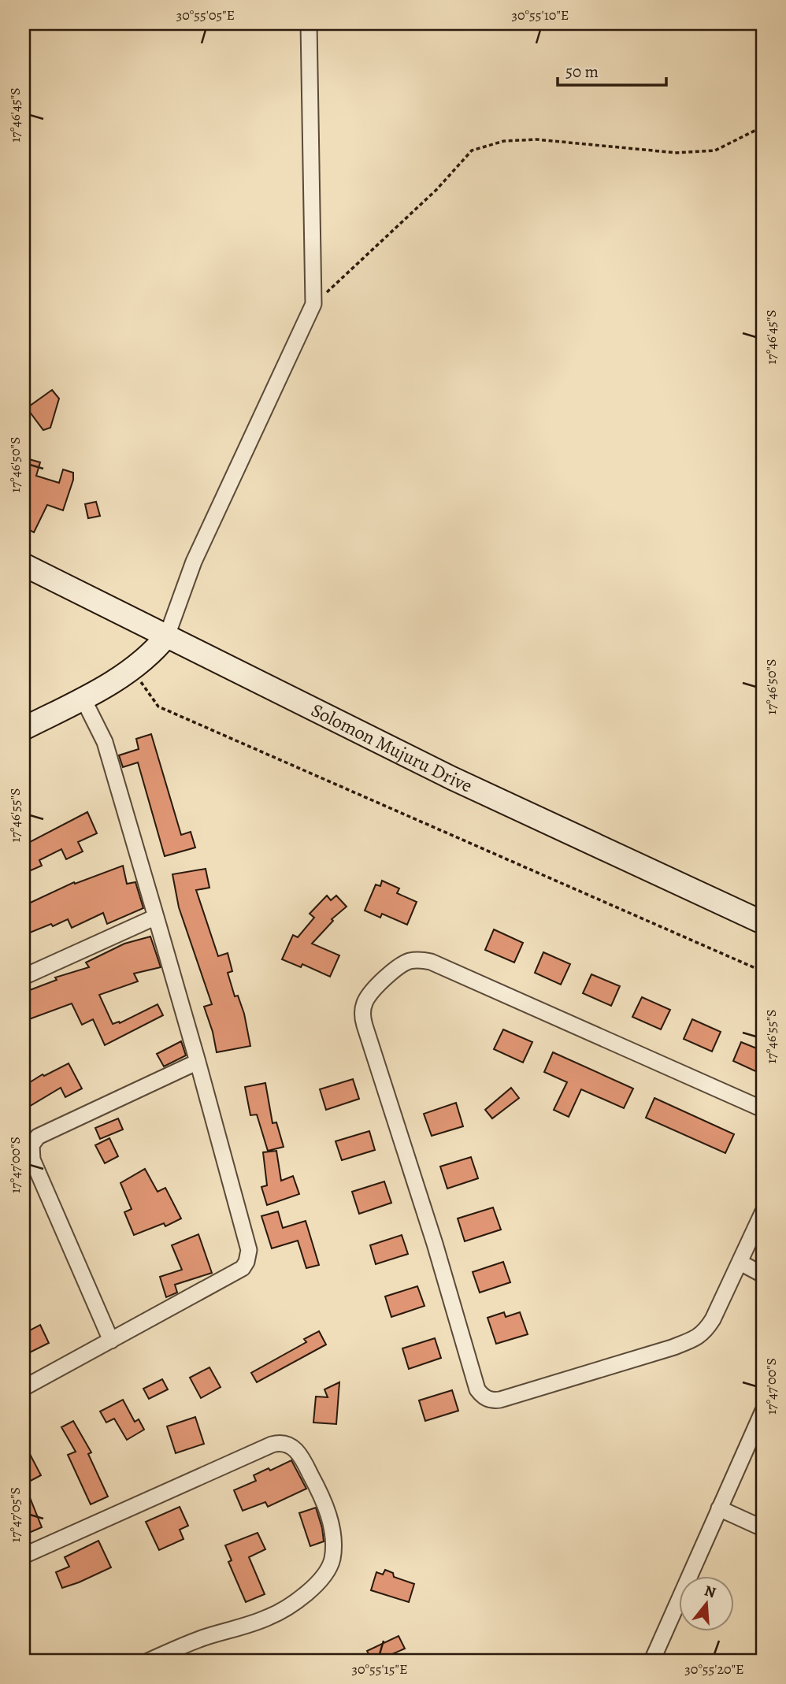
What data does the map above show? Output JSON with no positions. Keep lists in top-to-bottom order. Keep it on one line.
{"streets":{"street":["Solomon Mujuru Drive"]},"scale_bar":"50 m","north":"top","coordinates":["30°55'05\"E","30°55'10\"E","17°46'45\"S","17°46'50\"S","17°46'55\"S","17°47'00\"S","17°47'05\"S","30°55'15\"E","30°55'20\"E"]}
